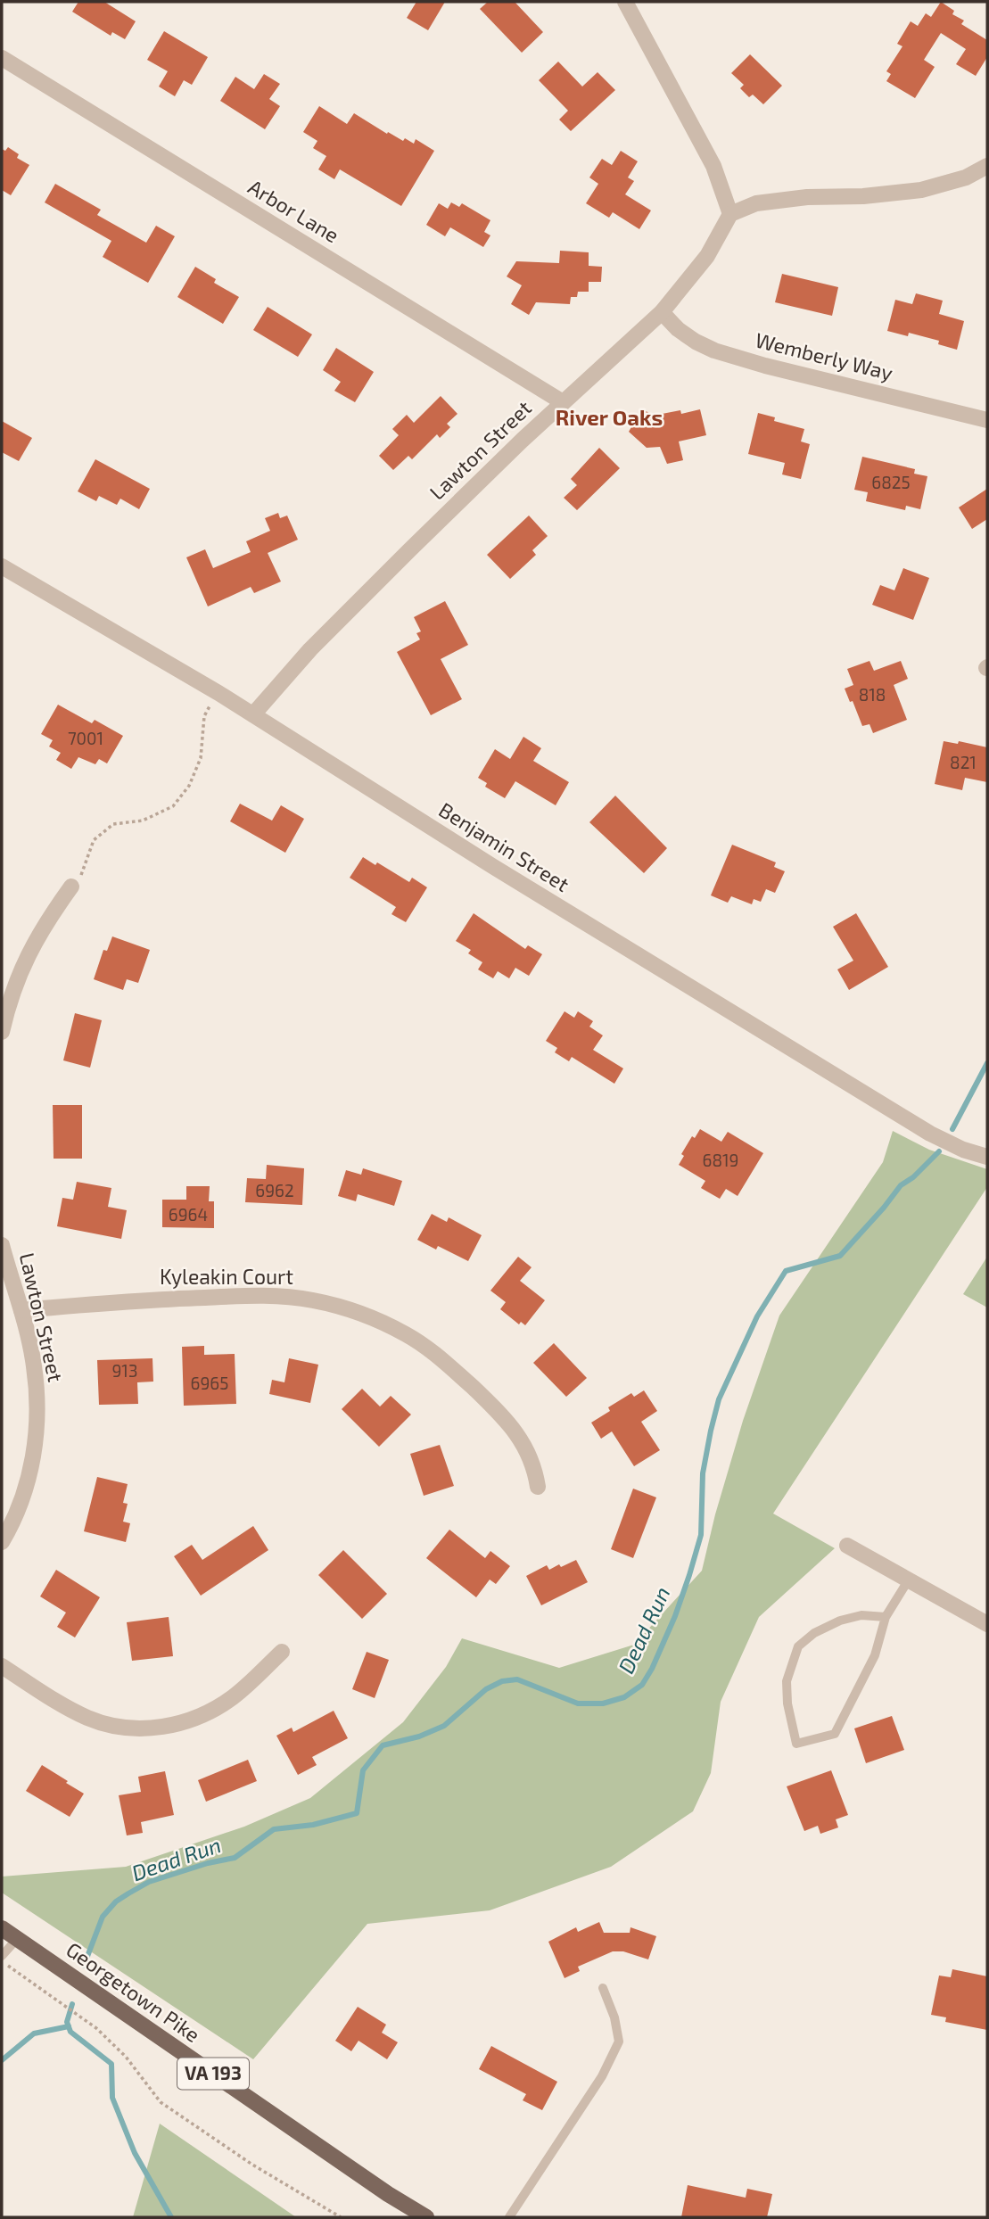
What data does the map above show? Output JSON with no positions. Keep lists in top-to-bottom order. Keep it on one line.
{"streets":{"main road":["Georgetown Pike","VA 193"],"street":["Arbor Lane","Wemberly Way","Lawton Street","Benjamin Street","Kyleakin Court"]},"crossings":[["Arbor Lane","Lawton Street"],["Wemberly Way","Lawton Street"],["Lawton Street","Benjamin Street"],["Lawton Street","Kyleakin Court"]],"districts":["River Oaks"],"water":["Dead Run"],"house_numbers":["6825","818","7001","821","6819","6962","6964","913","6965"]}
